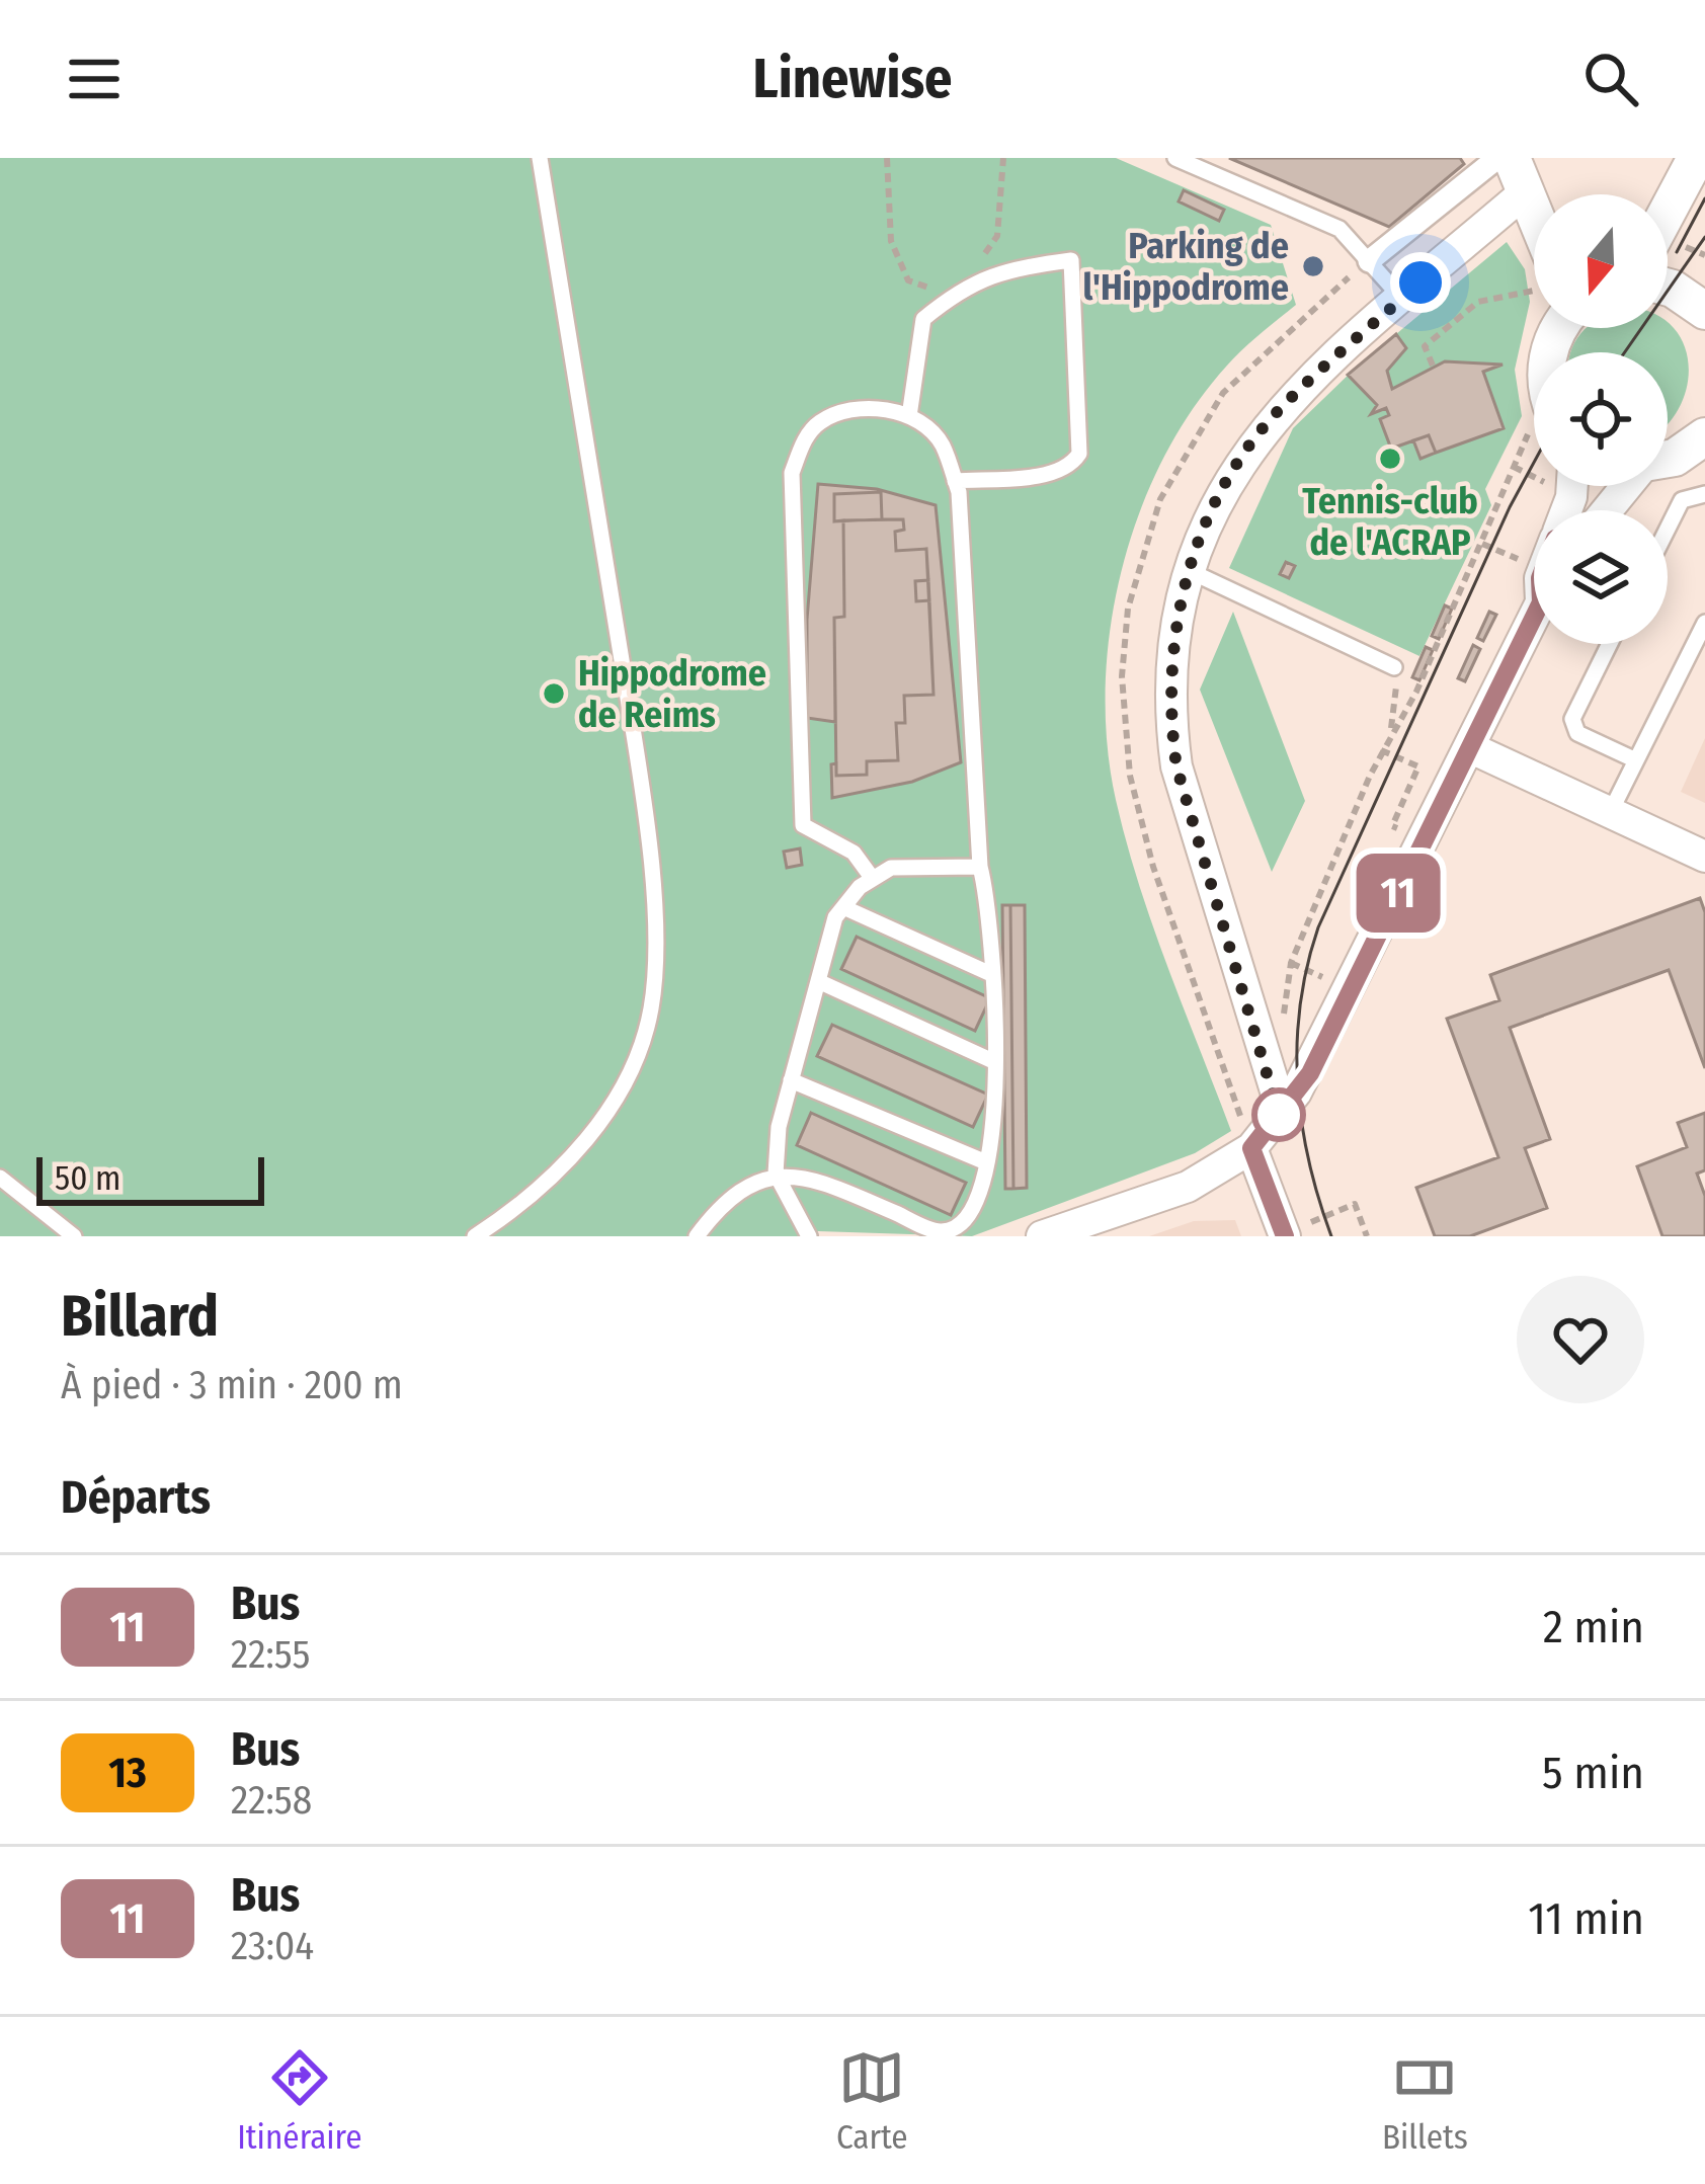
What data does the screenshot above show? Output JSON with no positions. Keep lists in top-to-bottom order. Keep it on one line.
{"places":["Parking de l'Hippodrome","Tennis-club de l'ACRAP","Hippodrome de Reims"],"lines":["bus line 11"],"scale_bar":"50 m","north":"bottom","page":{"header":"Linewise","on_map":"11","scale":"50 m","heading":[["Billard","À pied · 3 min · 200 m"],"Départs"],"list":[{"mark":"11","name":"Bus","note":"22:55","value":"2 min"},{"mark":"13","name":"Bus","note":"22:58","value":"5 min"},{"mark":"11","name":"Bus","note":"23:04","value":"11 min"}],"tabs":["Itinéraire","Carte","Billets"]}}
